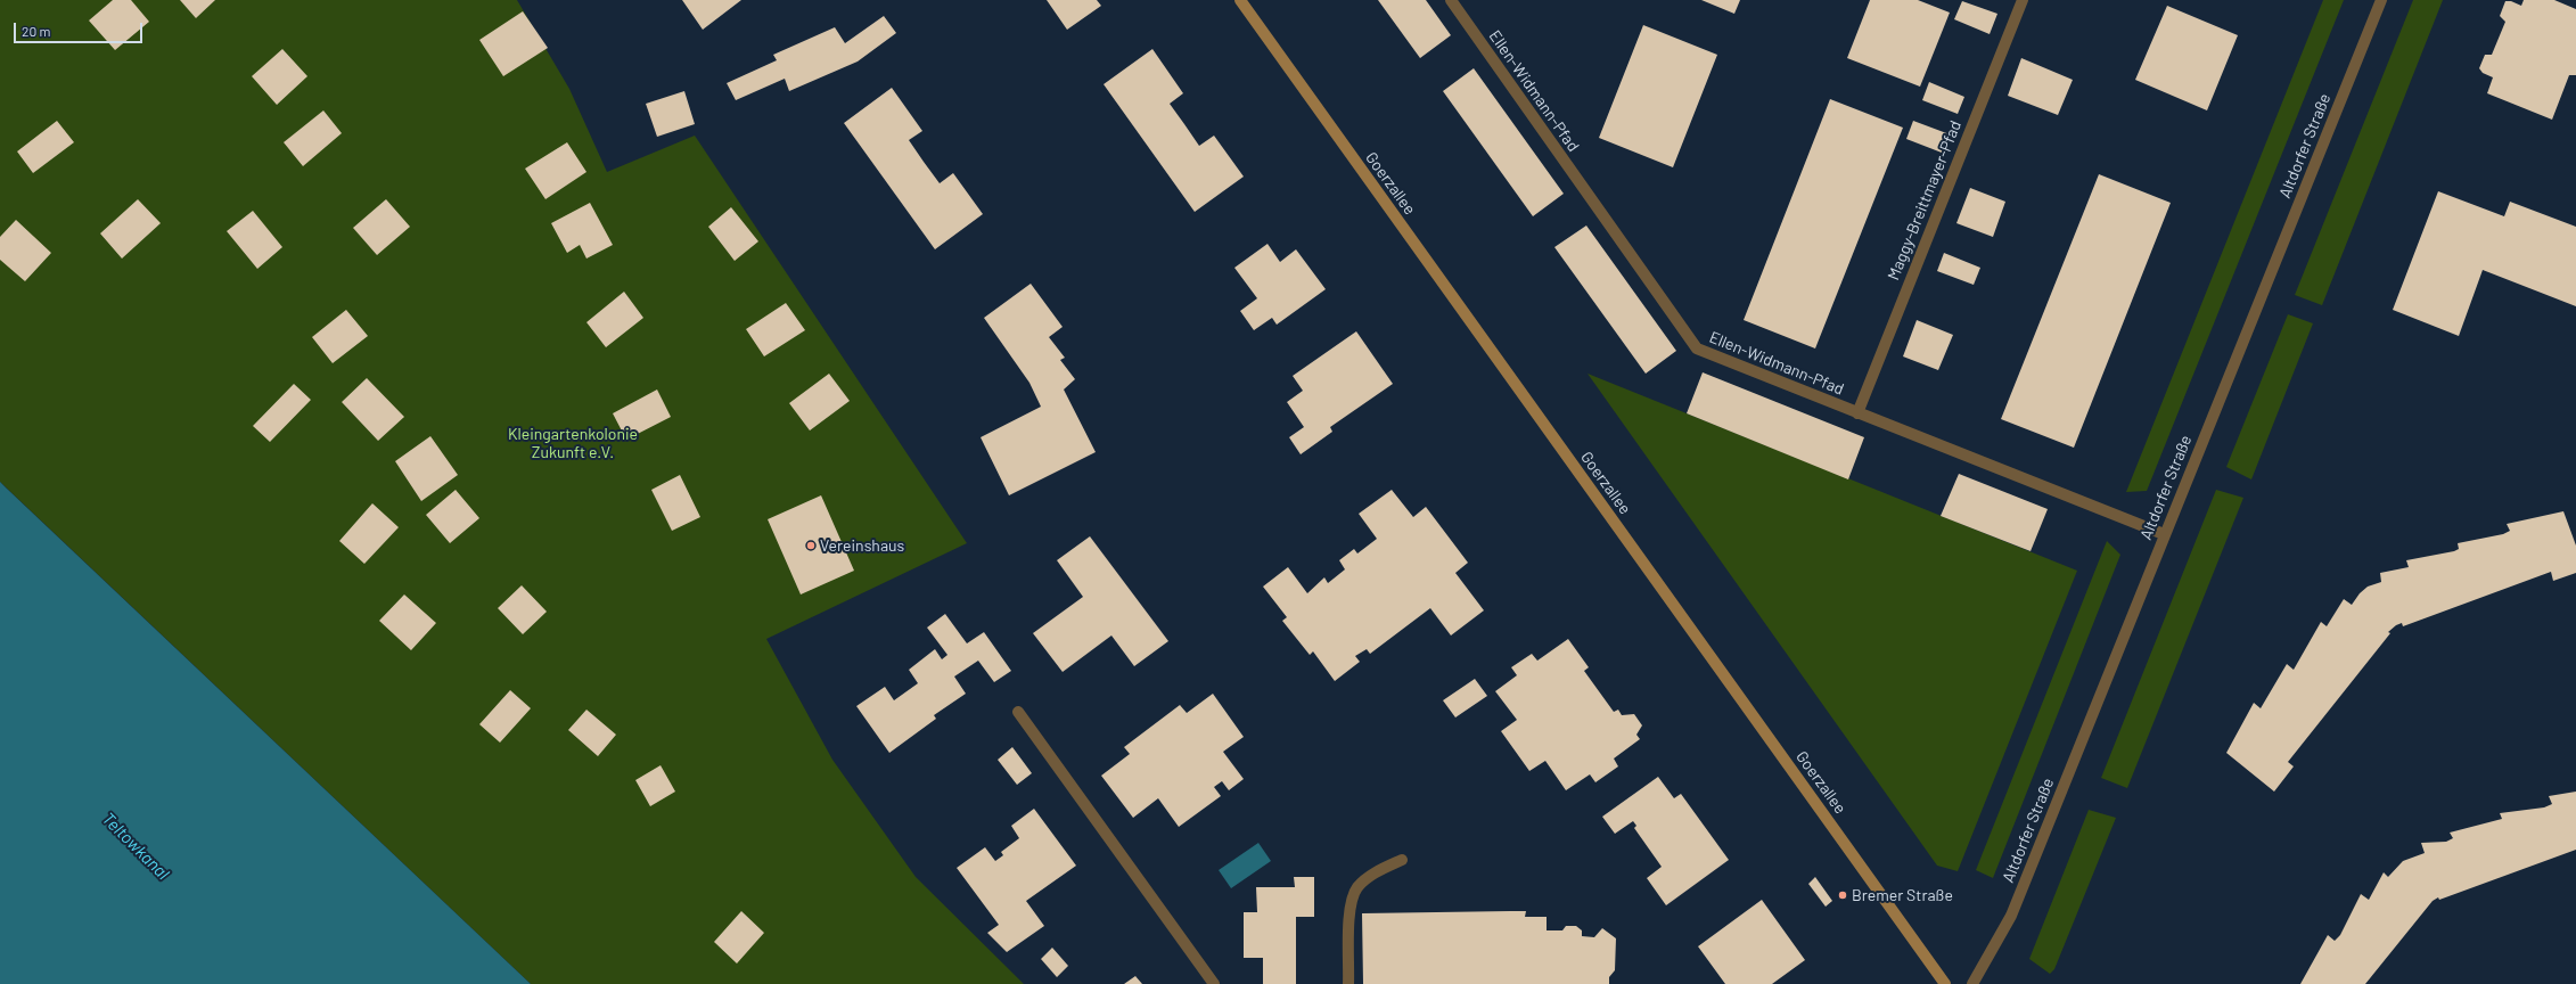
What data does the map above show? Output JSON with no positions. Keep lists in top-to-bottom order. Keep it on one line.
{"streets":{"main road":["Goerzallee"],"street":["Ellen-Widmann-Pfad","Altdorfer Straße","Maggy-Breittmayer-Pfad"]},"crossings":[["Ellen-Widmann-Pfad","Altdorfer Straße"],["Ellen-Widmann-Pfad","Maggy-Breittmayer-Pfad"]],"water":["Teltowkanal"],"parks":["Kleingartenkolonie Zukunft e.V."],"places":["Vereinshaus","Bremer Straße"],"scale_bar":"20 m"}
